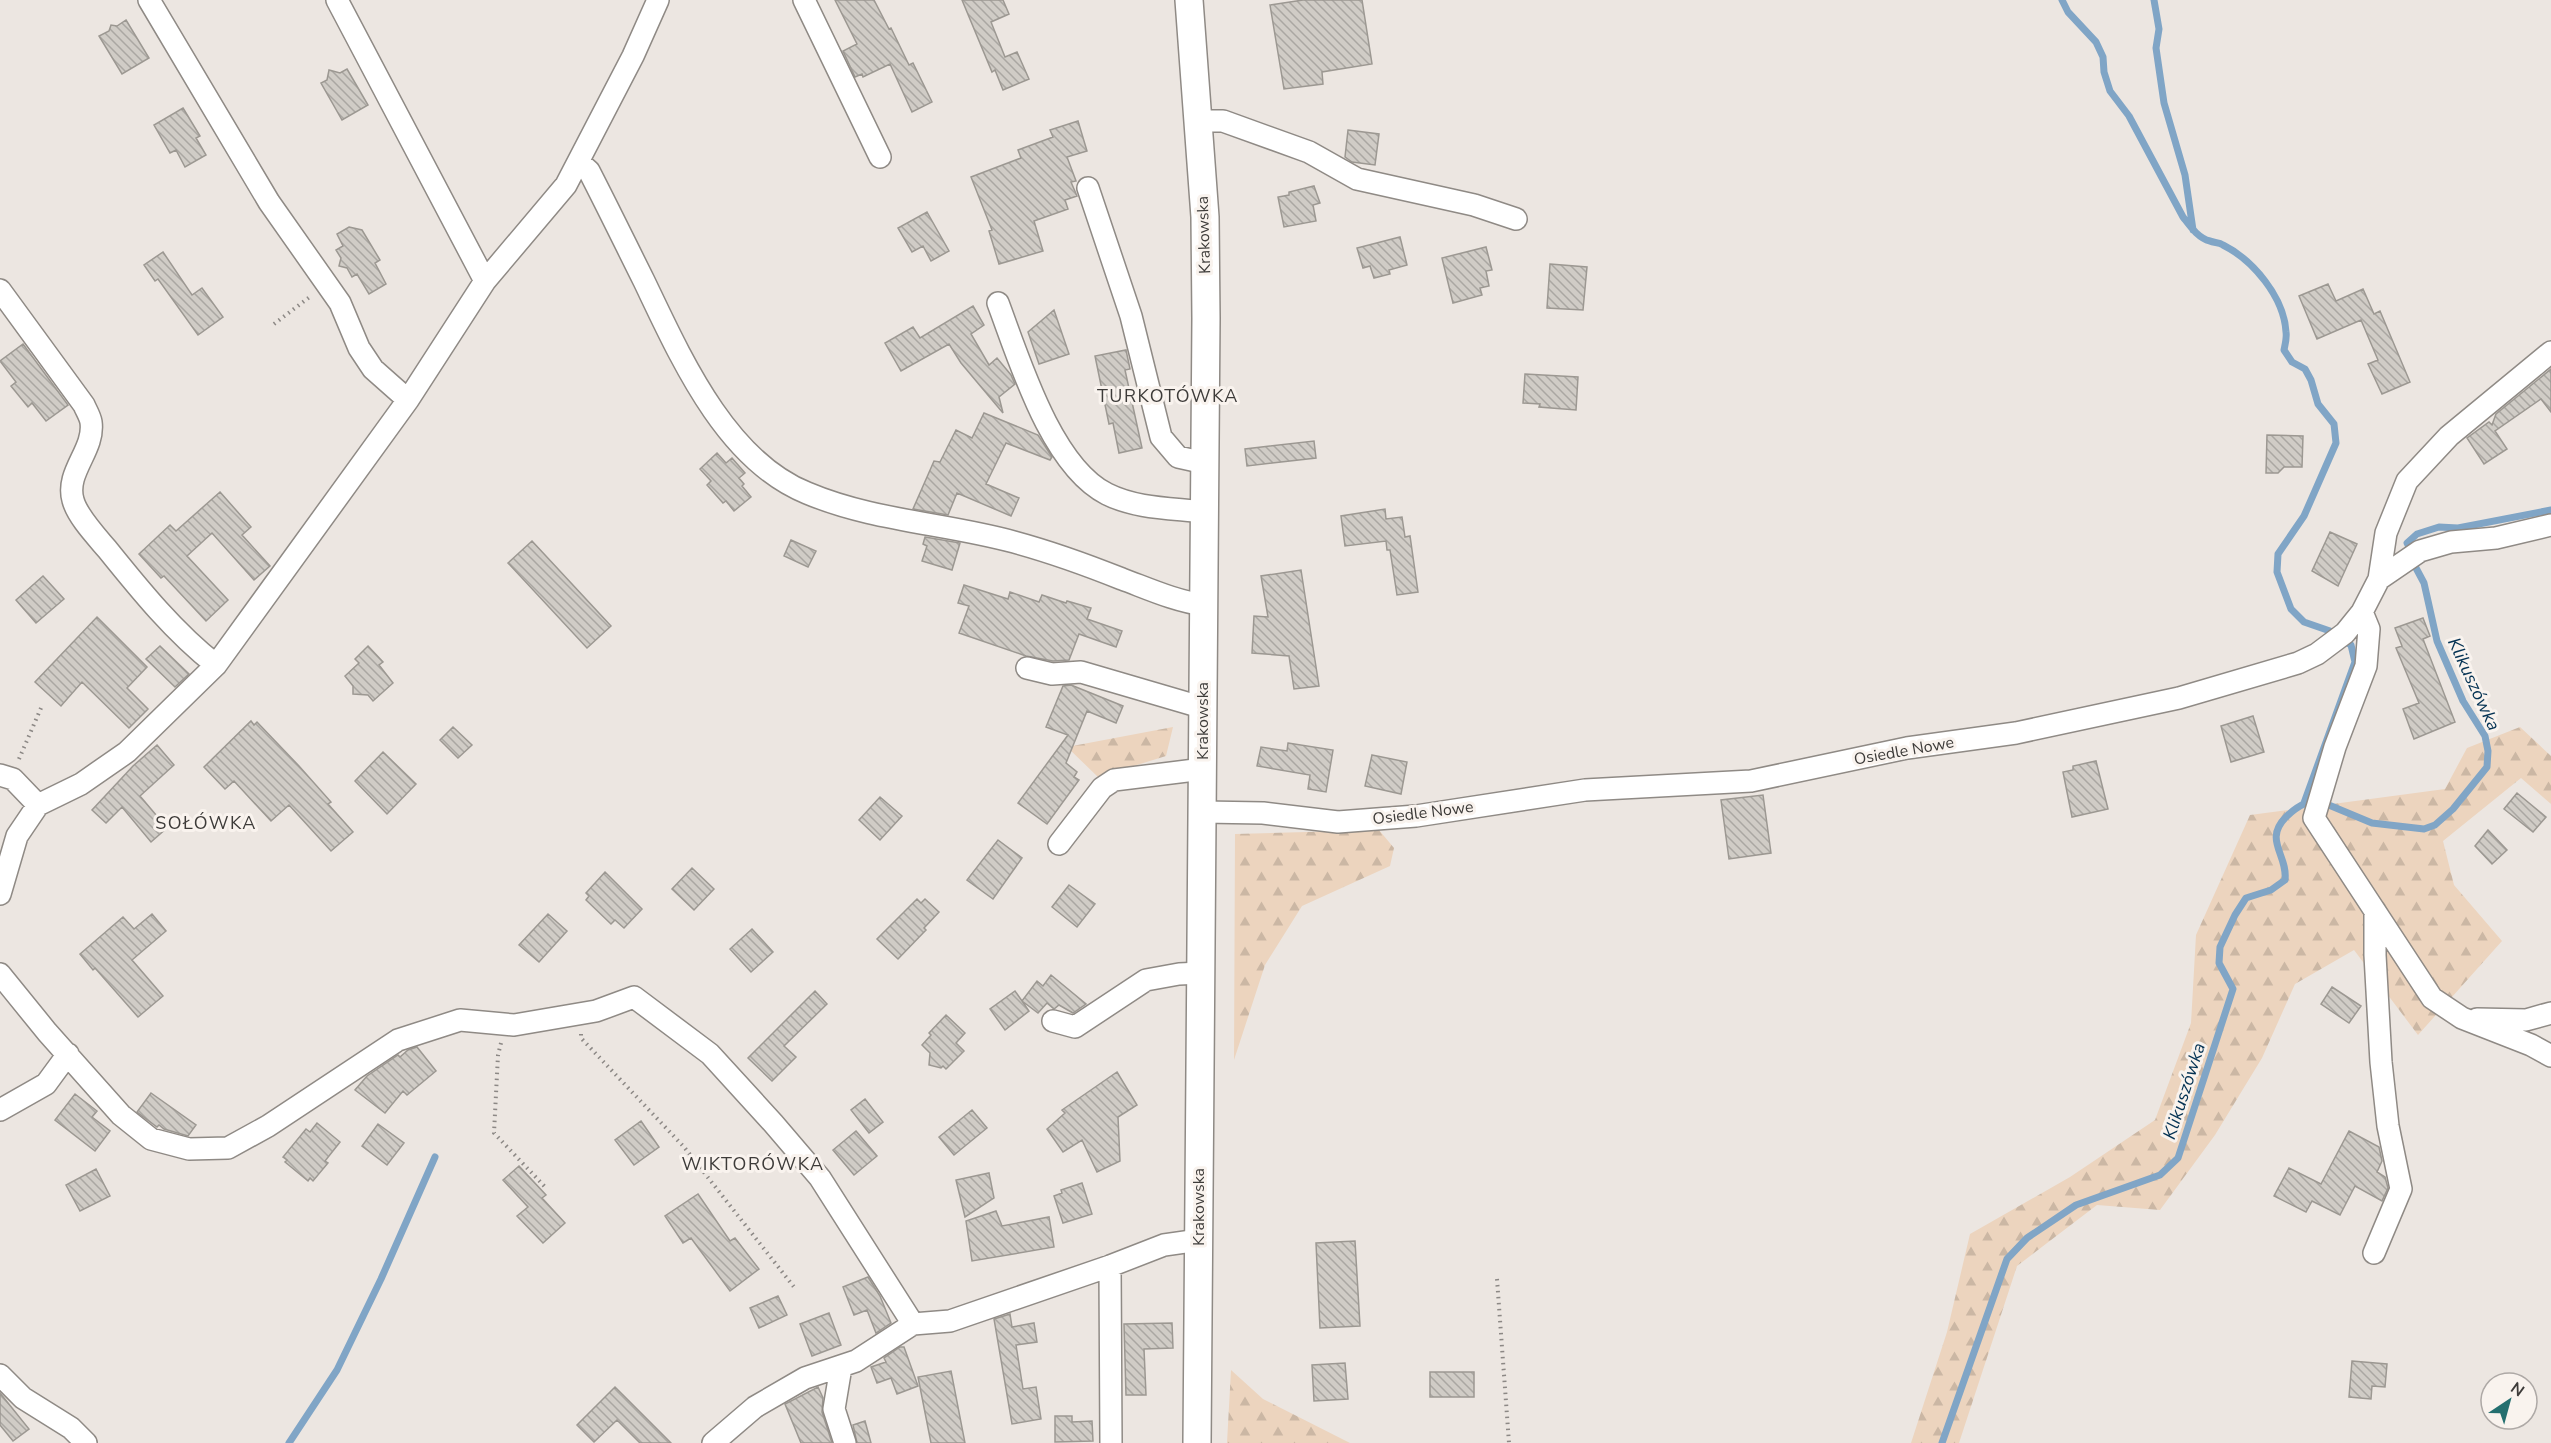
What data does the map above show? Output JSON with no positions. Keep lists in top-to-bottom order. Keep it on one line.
{"streets":{"main road":["Krakowska"],"street":["Osiedle Nowe"]},"crossings":[["Krakowska","Osiedle Nowe"]],"districts":["TURKOTÓWKA","SOŁÓWKA","WIKTORÓWKA"],"water":["Klikuszówka"],"north":"top right"}
